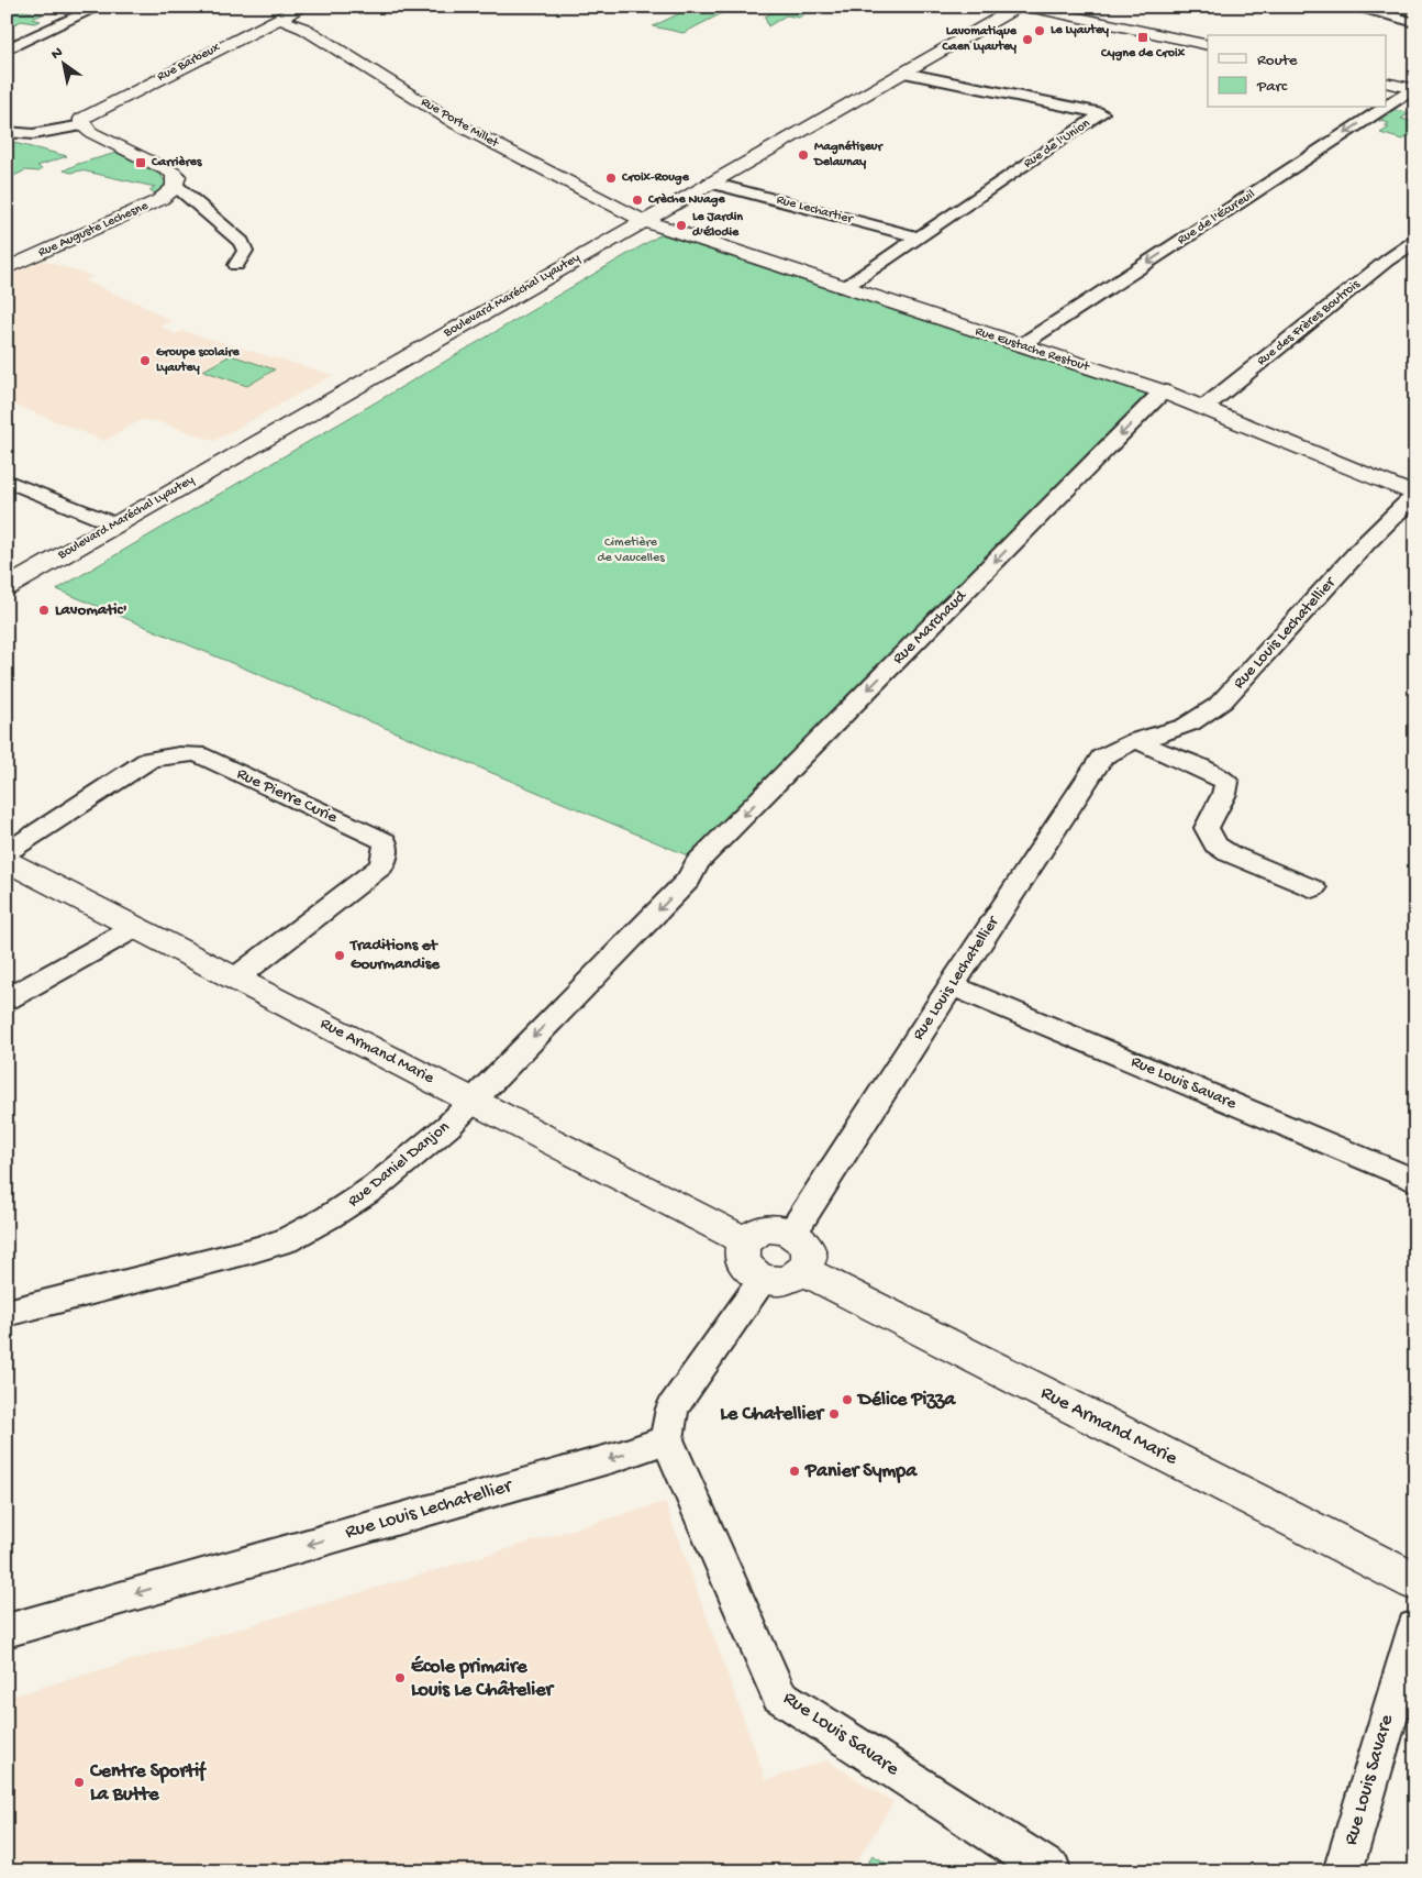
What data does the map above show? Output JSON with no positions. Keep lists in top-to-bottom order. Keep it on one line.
{"streets":{"main road":["Rue Barbeux","Rue Porte Millet","Rue Auguste Lechesne","Boulevard Maréchal Lyautey","Rue Eustache Restout","Rue Armand Marie"],"street":["Rue de l'Union","Rue Lechartier","Rue de l'Écureuil","Rue des Frères Boutrois","Rue Marchaud","Rue Louis Lechatellier","Rue Pierre Curie","Rue Louis Savare","Rue Daniel Danjon"]},"crossings":[["Rue Barbeux","Rue Porte Millet"],["Rue Porte Millet","Boulevard Maréchal Lyautey"],["Rue Porte Millet","Rue Eustache Restout"],["Rue de l'Union","Rue Lechartier"],["Rue de l'Union","Boulevard Maréchal Lyautey"],["Rue de l'Union","Rue Eustache Restout"],["Rue Lechartier","Boulevard Maréchal Lyautey"],["Rue de l'Écureuil","Rue Eustache Restout"],["Boulevard Maréchal Lyautey","Rue Eustache Restout"],["Rue des Frères Boutrois","Rue Eustache Restout"],["Rue Eustache Restout","Rue Marchaud"],["Rue Eustache Restout","Rue Louis Lechatellier"],["Rue Marchaud","Rue Daniel Danjon"],["Rue Louis Lechatellier","Rue Armand Marie"],["Rue Louis Lechatellier","Rue Louis Savare"],["Rue Pierre Curie","Rue Armand Marie"],["Rue Armand Marie","Rue Daniel Danjon"]],"one_way":["Rue de l'Écureuil","Rue Marchaud","Rue Louis Lechatellier","Rue Daniel Danjon"],"parks":["Cimetière de Vaucelles"],"places":{"other":["Le Lyautey","Lavomatique Caen Lyautey","Magnétiseur Delaunay","Croix-Rouge","Crèche Nuage","Le Jardin d'Élodie","Groupe scolaire Lyautey","Lavomatic'","Traditions et Gourmandise","Délice Pizza","Le Chatellier","Panier Sympa","École primaire Louis Le Châtelier","Centre Sportif La Butte"],"transit":["Cygne de Croix","Carrières"]},"legend":["Route","Parc"],"north":"top left"}
